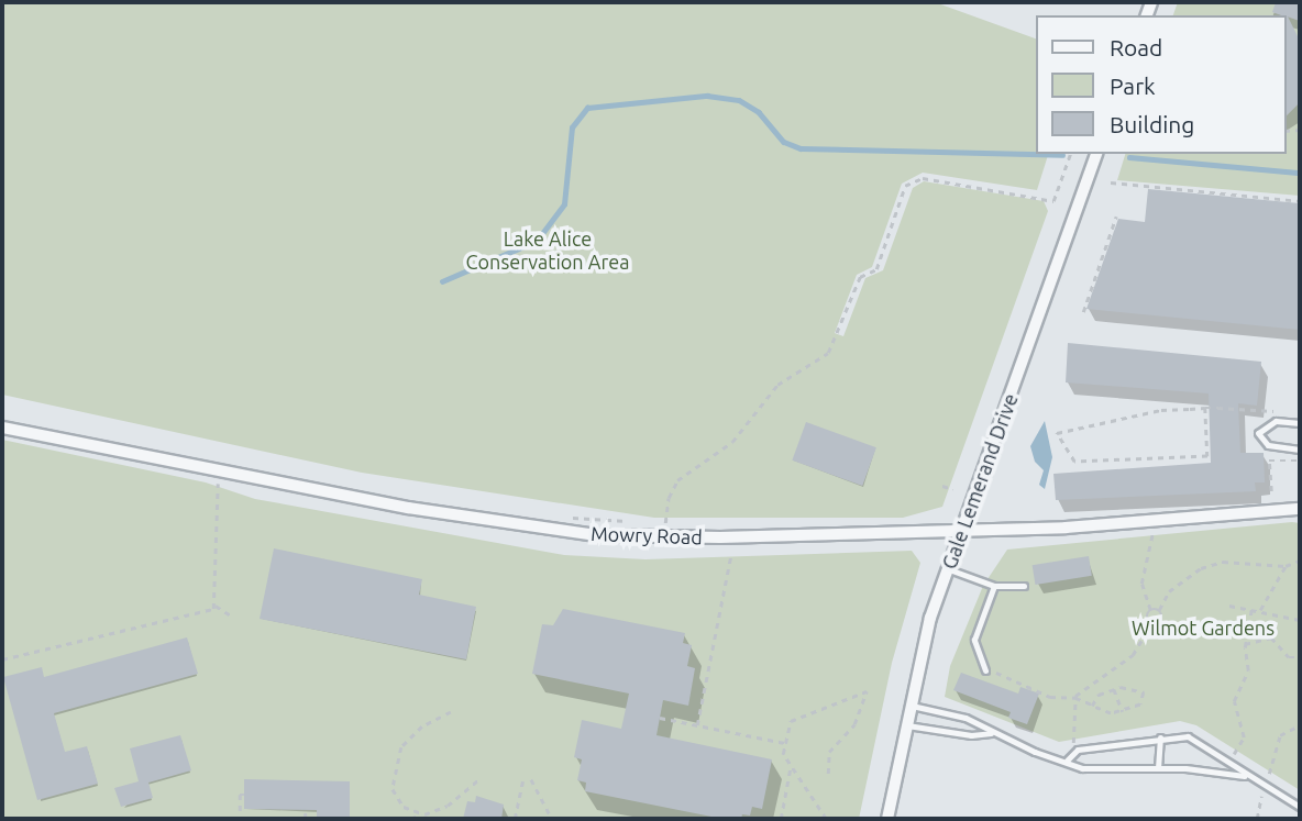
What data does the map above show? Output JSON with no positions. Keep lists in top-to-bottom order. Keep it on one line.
{"streets":{"street":["Gale Lemerand Drive","Mowry Road"]},"crossings":[["Gale Lemerand Drive","Mowry Road"]],"parks":["Lake Alice Conservation Area","Wilmot Gardens"],"legend":["Road","Park","Building"]}
